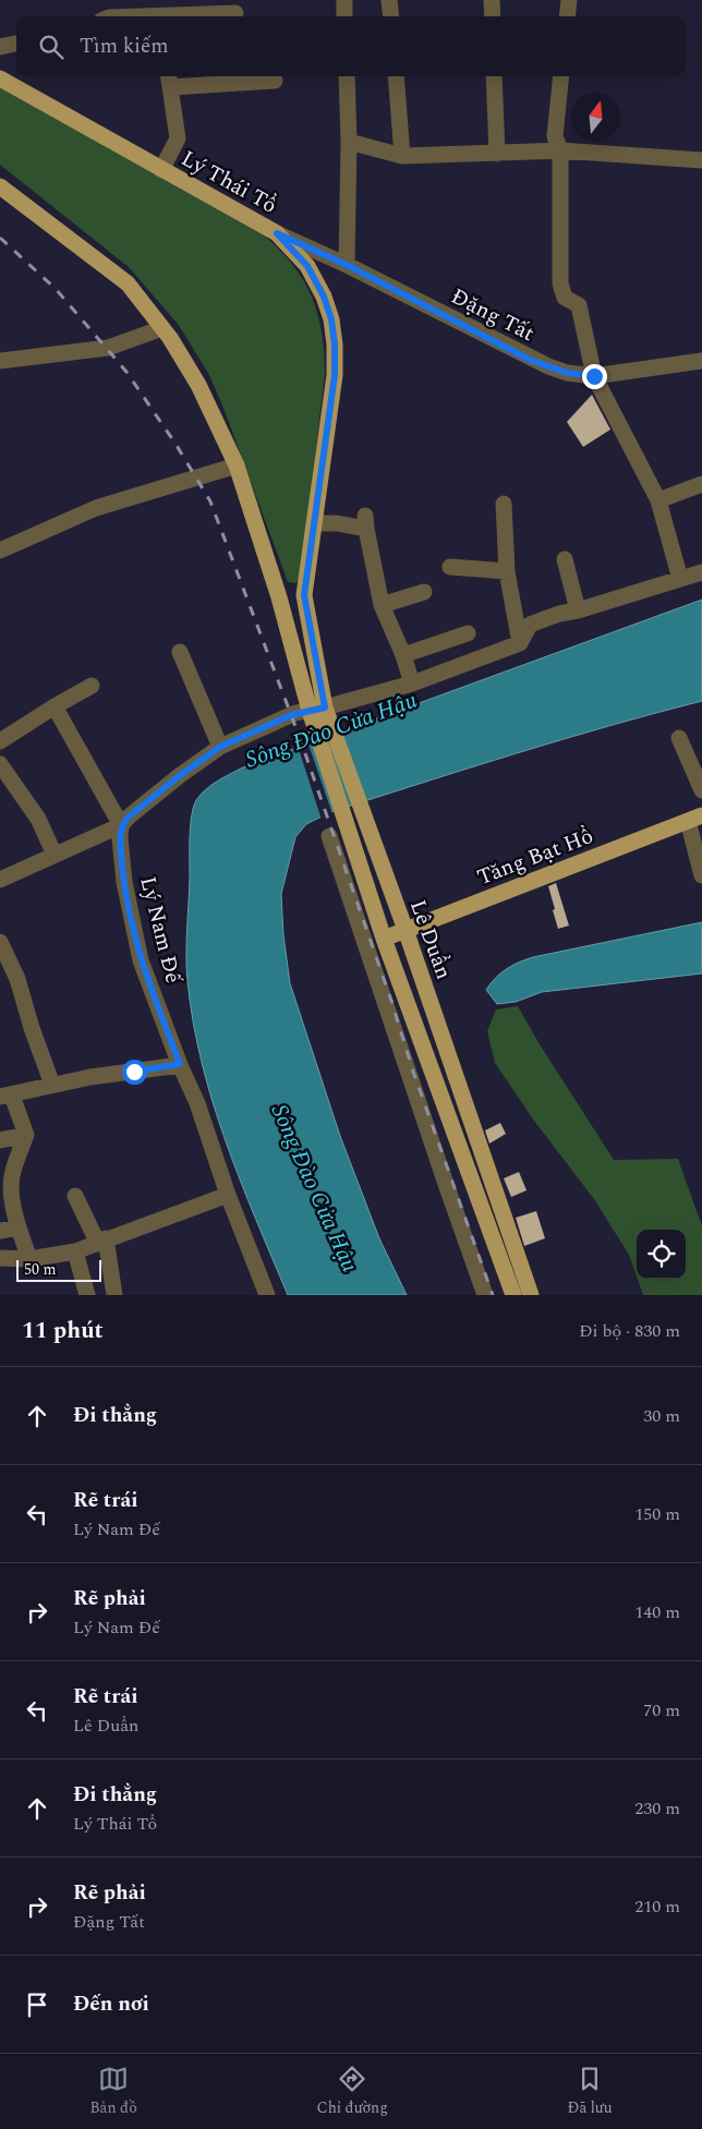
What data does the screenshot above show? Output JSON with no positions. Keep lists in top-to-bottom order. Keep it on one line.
{"streets":{"main road":["Lý Thái Tổ","Tăng Bạt Hổ","Lê Duẩn"],"street":["Đặng Tất","Lý Nam Đế"]},"crossings":[["Lý Thái Tổ","Đặng Tất"],["Lý Thái Tổ","Lê Duẩn"],["Tăng Bạt Hổ","Lê Duẩn"]],"water":["Sông Đào Cửa Hậu"],"scale_bar":"50 m","north":"top","page":{"search":"Tìm kiếm","scale":"50 m","heading":["11 phút","Đi bộ · 830 m"],"list":[["Đi thẳng","30 m"],["Rẽ trái","Lý Nam Đế","150 m"],["Rẽ phải","Lý Nam Đế","140 m"],["Rẽ trái","Lê Duẩn","70 m"],["Đi thẳng","Lý Thái Tổ","230 m"],["Rẽ phải","Đặng Tất","210 m"],"Đến nơi"],"nav":["Bản đồ","Chỉ đường","Đã lưu"]}}
